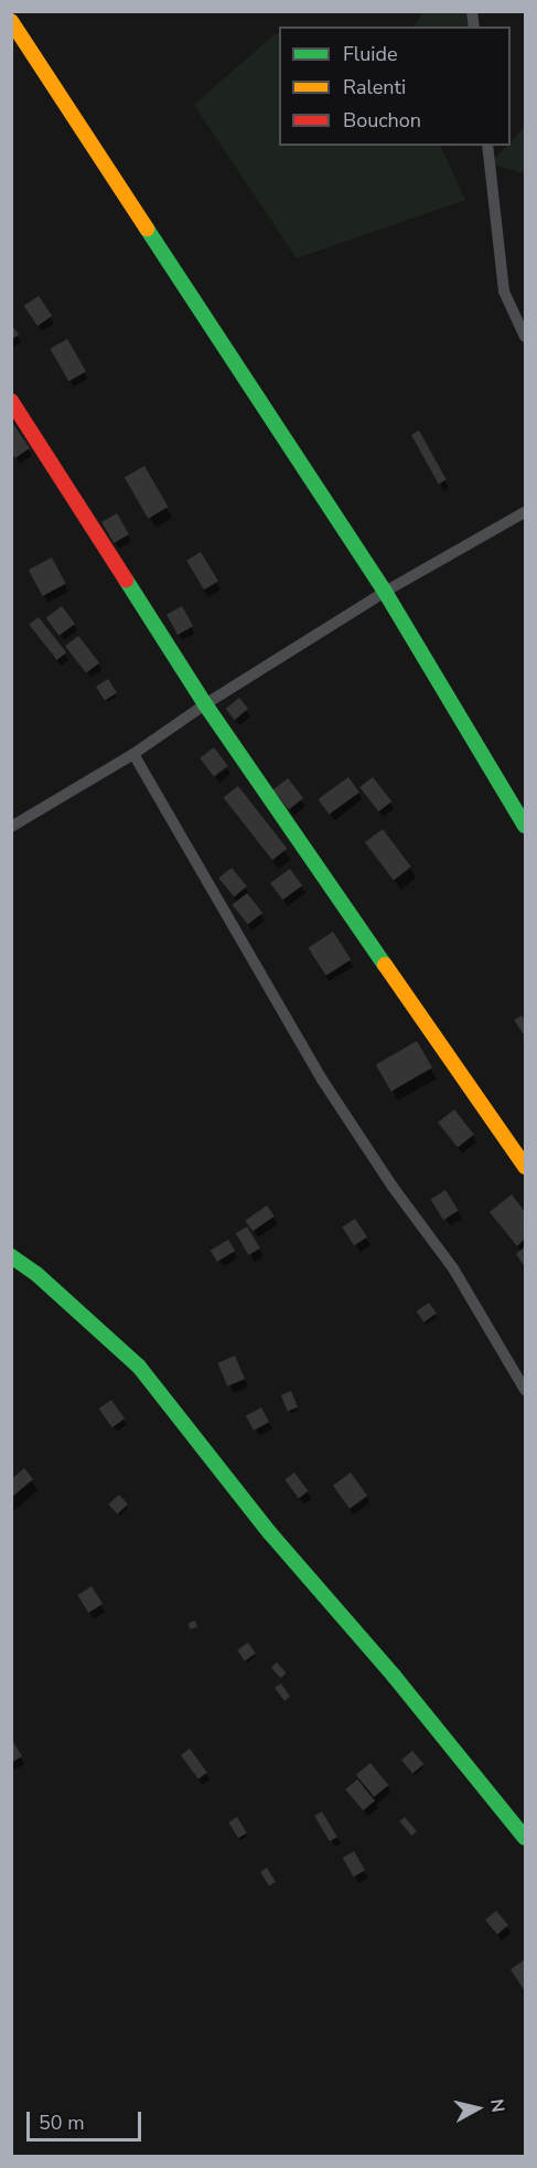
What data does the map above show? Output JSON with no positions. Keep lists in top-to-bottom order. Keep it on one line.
{"legend":["Fluide","Ralenti","Bouchon"],"scale_bar":"50 m","north":"right"}
